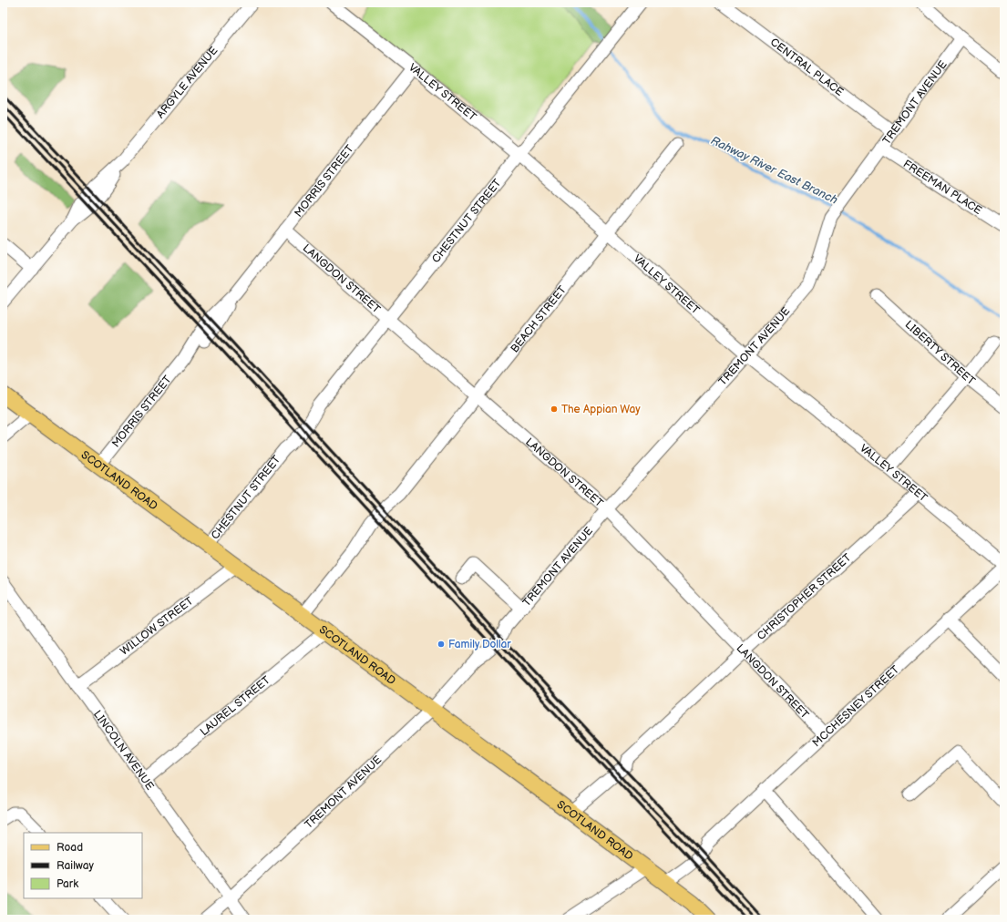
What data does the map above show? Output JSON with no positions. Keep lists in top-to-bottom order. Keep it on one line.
{"streets":{"main road":["SCOTLAND ROAD"],"street":["CENTRAL PLACE","ARGYLE AVENUE","VALLEY STREET","TREMONT AVENUE","MORRIS STREET","FREEMAN PLACE","CHESTNUT STREET","LANGDON STREET","BEACH STREET","LIBERTY STREET","CHRISTOPHER STREET","WILLOW STREET","LAUREL STREET","MCCHESNEY STREET","LINCOLN AVENUE"]},"crossings":[["CENTRAL PLACE","TREMONT AVENUE"],["VALLEY STREET","TREMONT AVENUE"],["VALLEY STREET","MORRIS STREET"],["VALLEY STREET","CHESTNUT STREET"],["VALLEY STREET","BEACH STREET"],["VALLEY STREET","CHRISTOPHER STREET"],["TREMONT AVENUE","FREEMAN PLACE"],["TREMONT AVENUE","LANGDON STREET"],["TREMONT AVENUE","SCOTLAND ROAD"],["TREMONT AVENUE","LINCOLN AVENUE"],["MORRIS STREET","LANGDON STREET"],["MORRIS STREET","SCOTLAND ROAD"],["CHESTNUT STREET","LANGDON STREET"],["CHESTNUT STREET","SCOTLAND ROAD"],["LANGDON STREET","BEACH STREET"],["LANGDON STREET","CHRISTOPHER STREET"],["LANGDON STREET","MCCHESNEY STREET"],["BEACH STREET","SCOTLAND ROAD"],["SCOTLAND ROAD","CHRISTOPHER STREET"],["SCOTLAND ROAD","WILLOW STREET"],["SCOTLAND ROAD","LAUREL STREET"],["SCOTLAND ROAD","MCCHESNEY STREET"],["WILLOW STREET","LINCOLN AVENUE"],["LAUREL STREET","LINCOLN AVENUE"]],"water":["Rahway River East Branch"],"places":["The Appian Way","Family Dollar"],"legend":["Road","Railway","Park"]}
